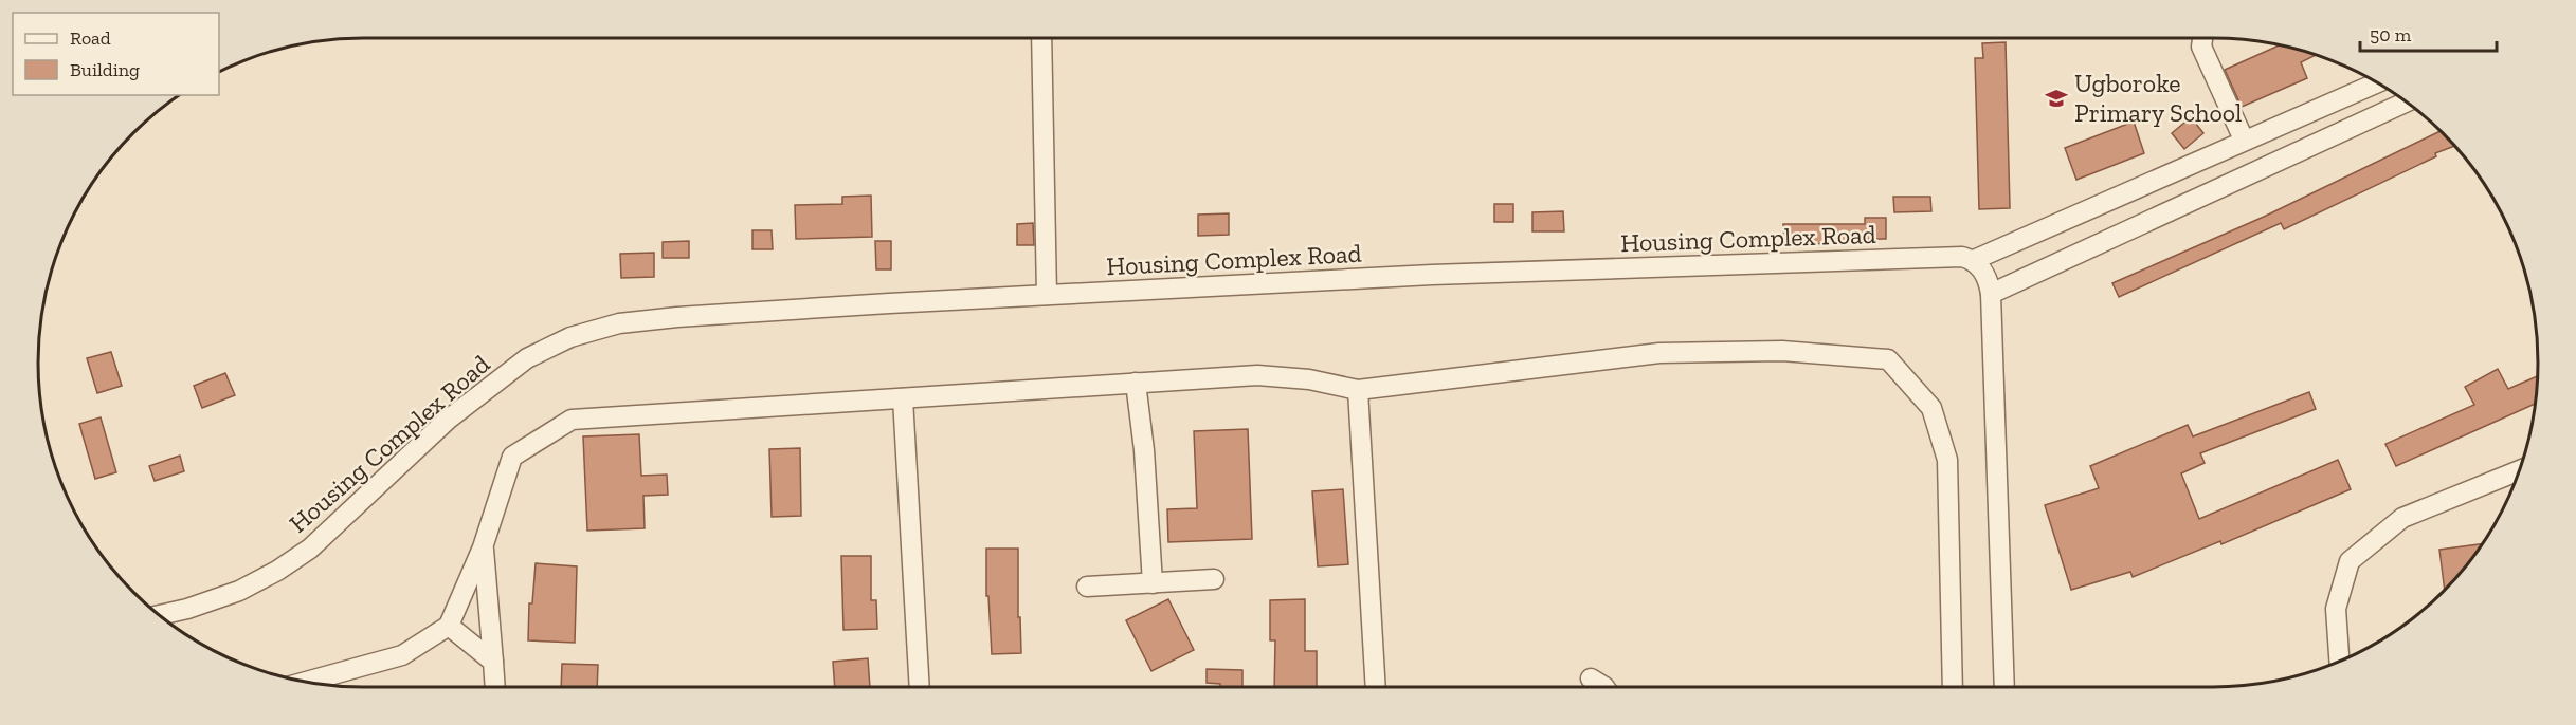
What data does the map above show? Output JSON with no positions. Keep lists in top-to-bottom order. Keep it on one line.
{"streets":{"street":["Housing Complex Road"]},"places":{"school or university":["Ugboroke Primary School"]},"legend":["Road","Building"],"scale_bar":"50 m"}
